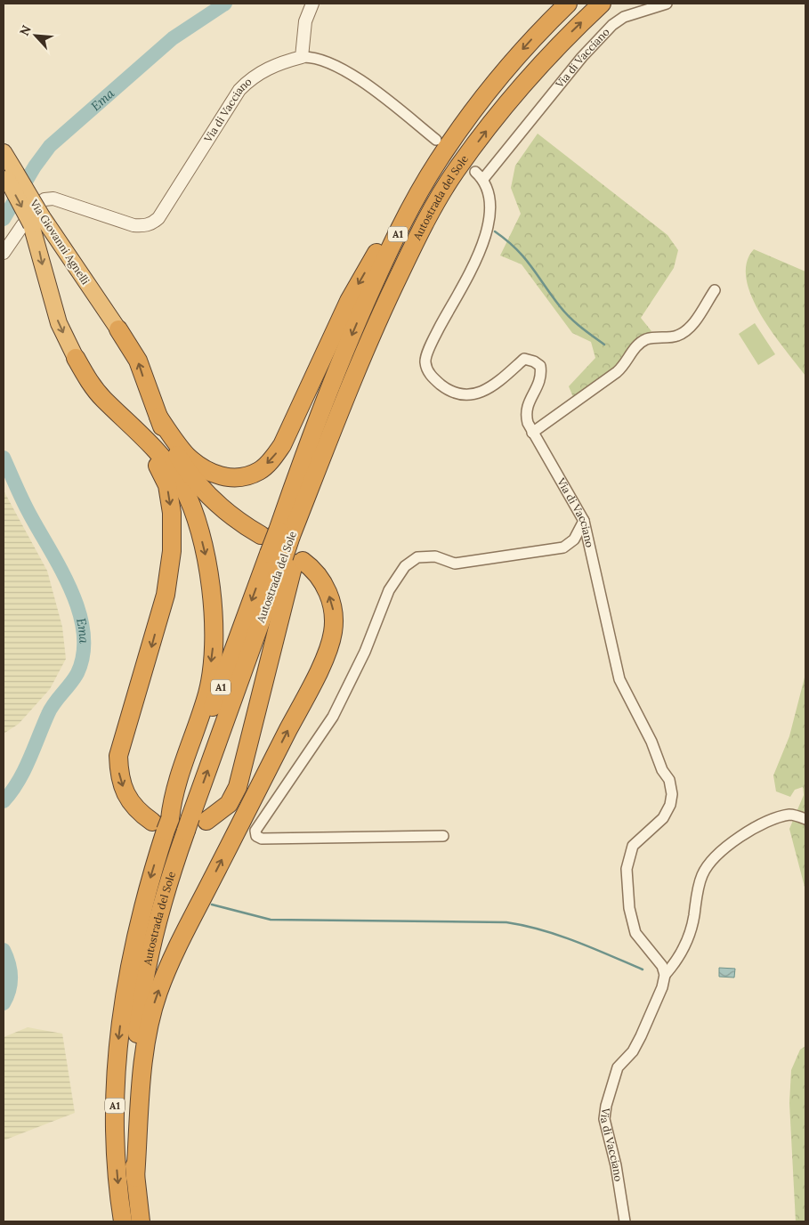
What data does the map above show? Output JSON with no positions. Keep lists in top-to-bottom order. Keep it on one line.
{"streets":{"highway":["Autostrada del Sole","A1","Via Giovanni Agnelli"],"street":["Via di Vacciano"]},"crossings":[["Via di Vacciano","Via Giovanni Agnelli"]],"water":["Ema"],"north":"top left"}
